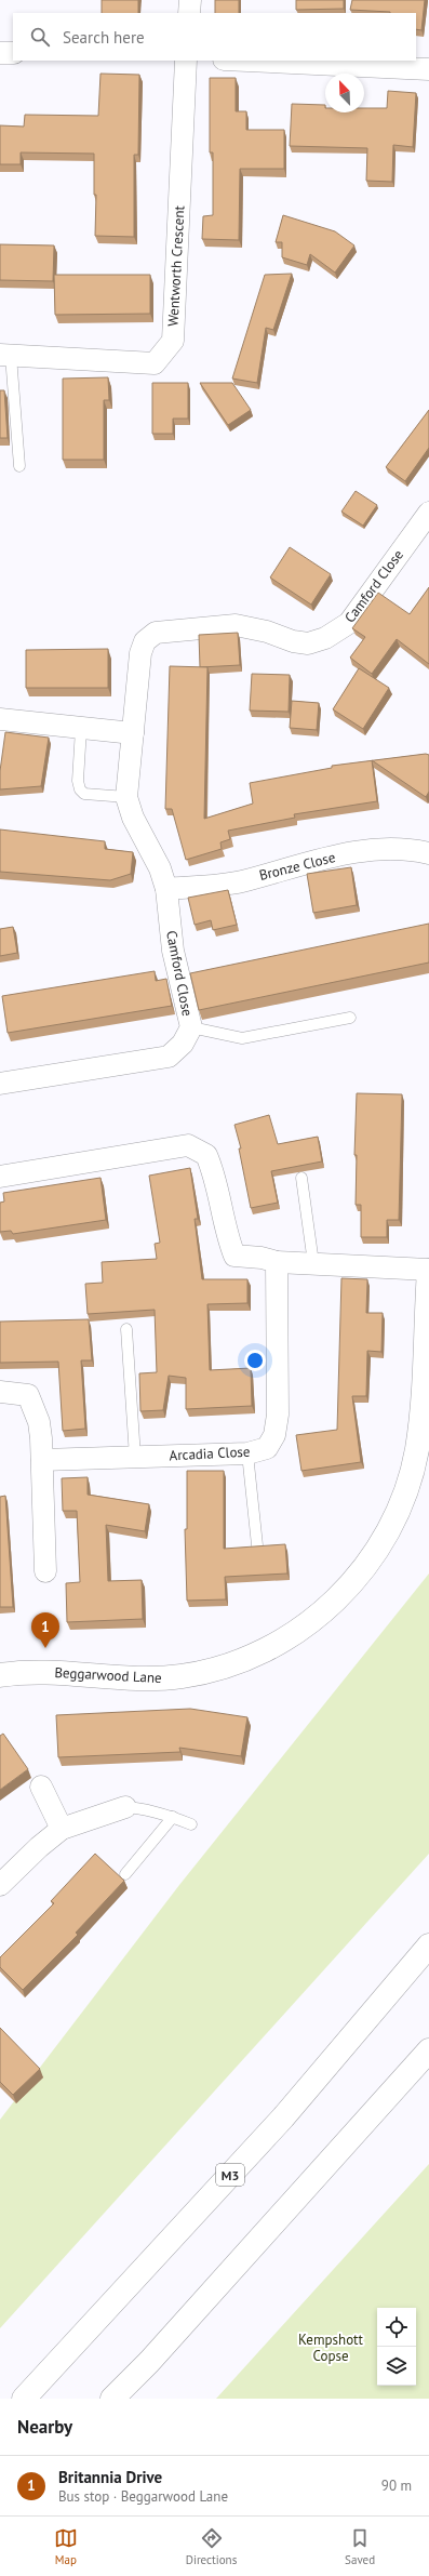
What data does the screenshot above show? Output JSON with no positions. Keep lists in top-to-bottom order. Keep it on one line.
{"streets":{"main road":["Beggarwood Lane","M3"],"street":["Wentworth Crescent","Camford Close","Bronze Close","Arcadia Close"]},"crossings":[["Camford Close","Bronze Close"]],"parks":["Kempshott Copse"],"north":"top left","page":{"search":"Search here","pins":"1","heading":"Nearby","list":[{"mark":"1","name":"Britannia Drive","note":"Bus stop · Beggarwood Lane","value":"90 m"}],"nav":["Map","Directions","Saved"]}}
